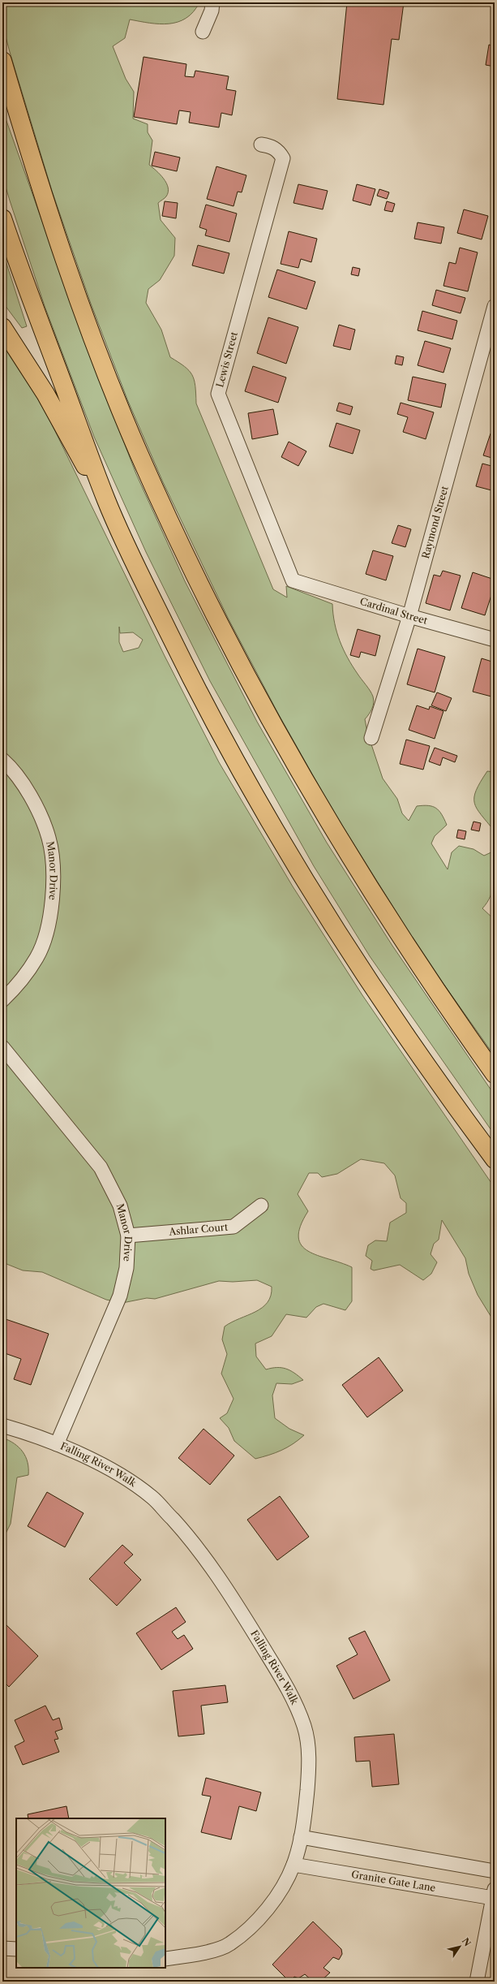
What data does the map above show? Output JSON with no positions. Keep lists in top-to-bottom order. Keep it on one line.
{"streets":{"street":["Lewis Street","Raymond Street","Cardinal Street","Manor Drive","Ashlar Court","Falling River Walk","Granite Gate Lane"]},"crossings":[["Lewis Street","Cardinal Street"],["Raymond Street","Cardinal Street"],["Manor Drive","Ashlar Court"],["Manor Drive","Falling River Walk"],["Falling River Walk","Granite Gate Lane"]],"north":"top right"}
